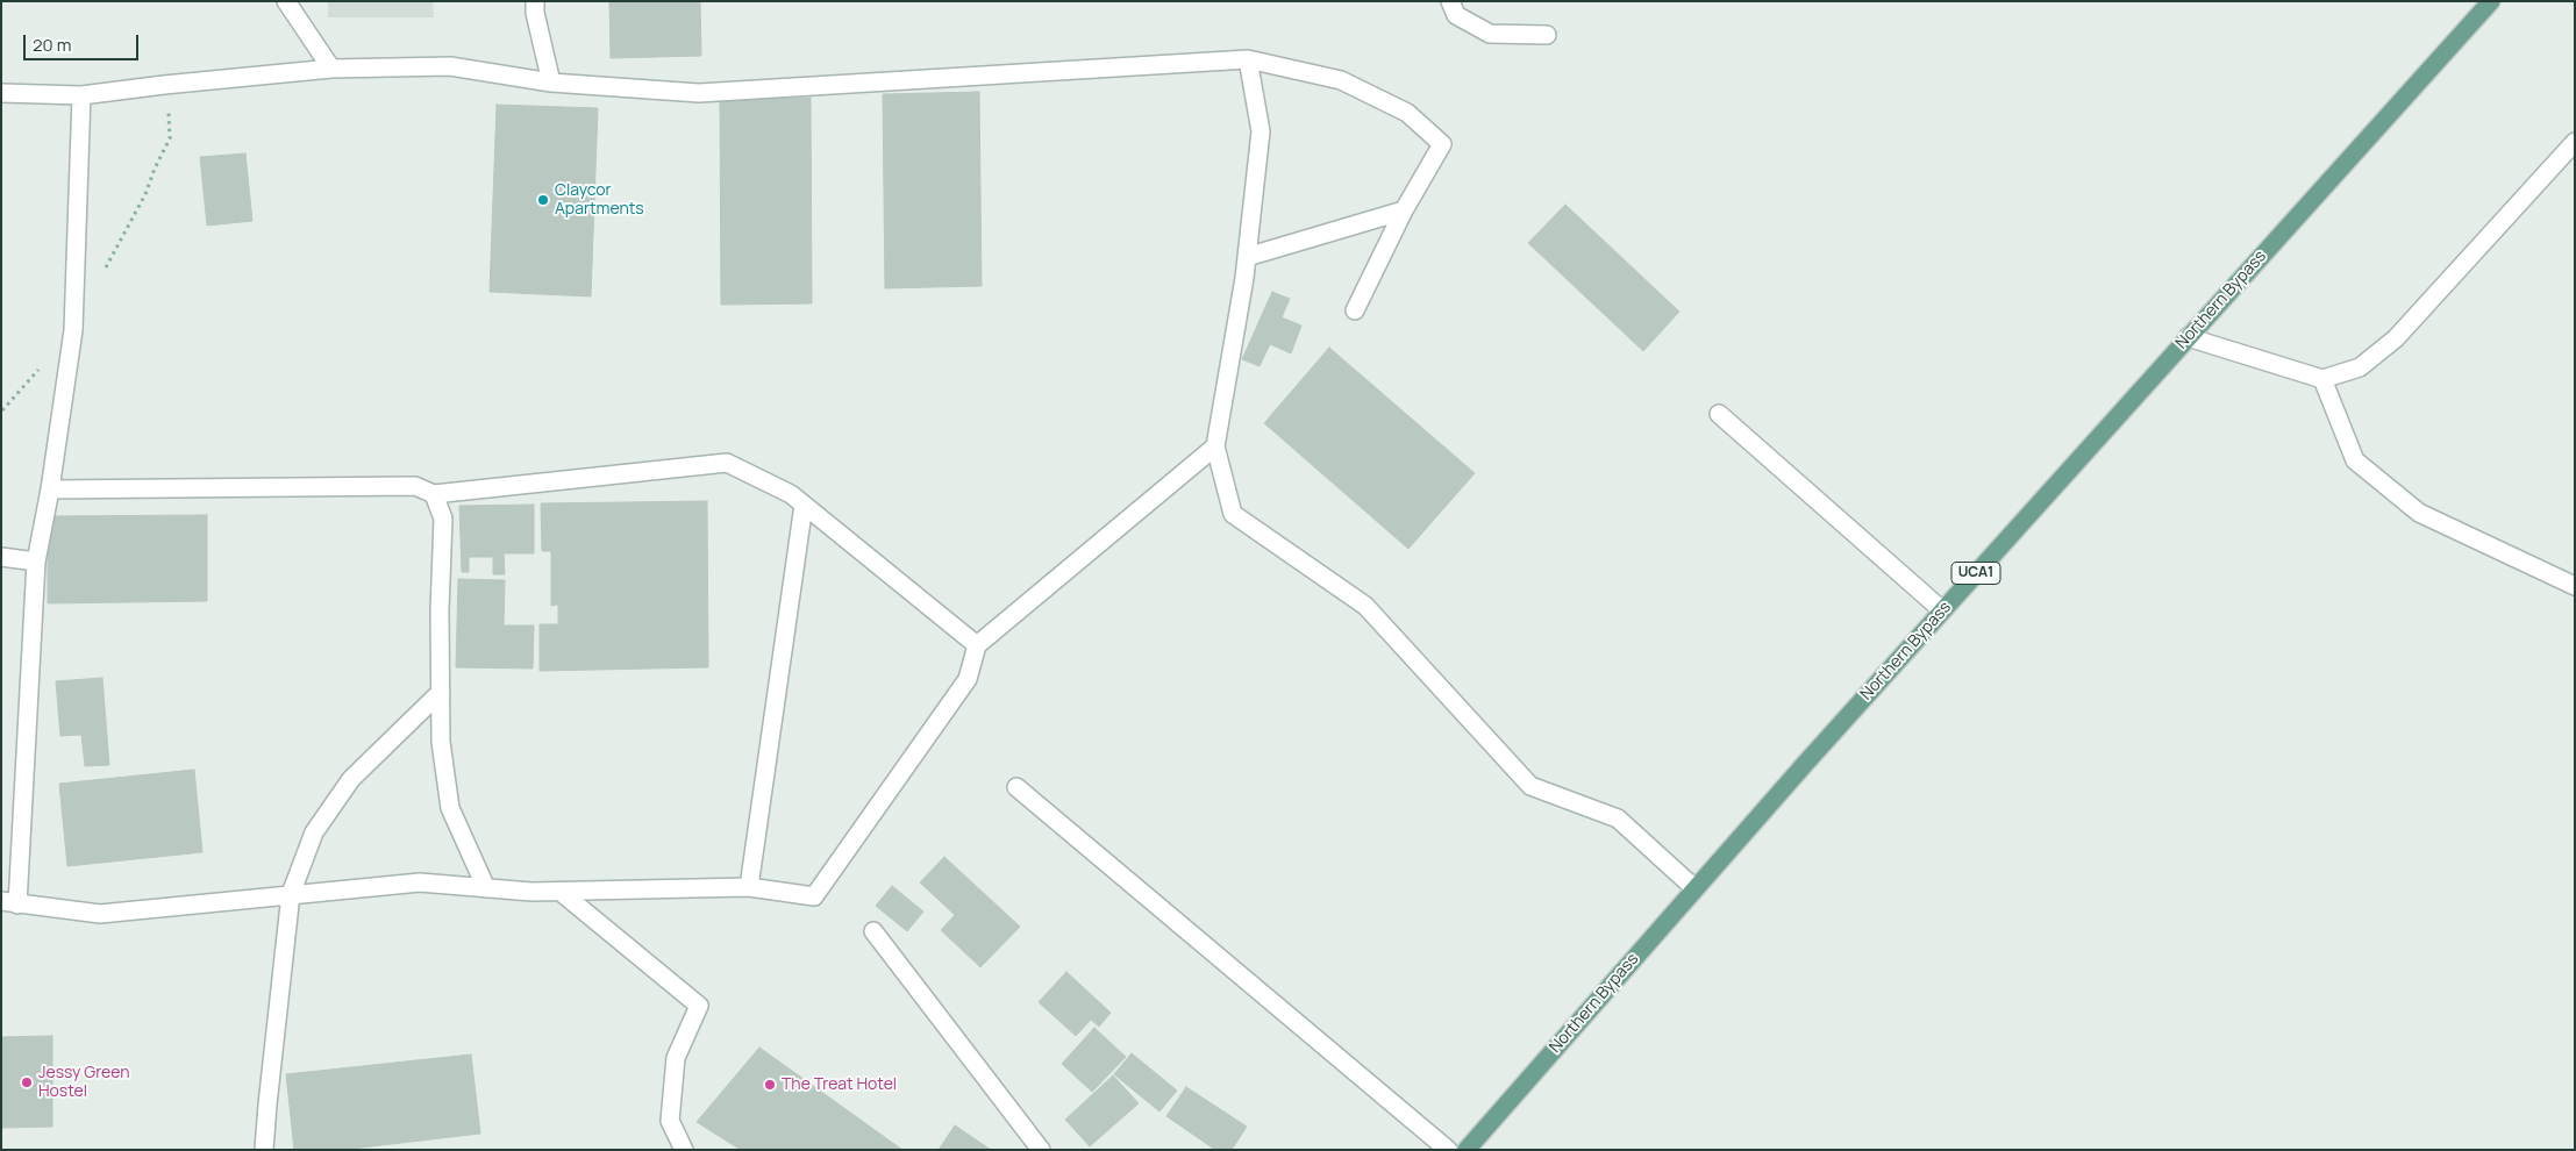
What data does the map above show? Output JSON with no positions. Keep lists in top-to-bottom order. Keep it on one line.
{"streets":{"main road":["Northern Bypass","UCA1"]},"places":["Claycor Apartments","Jessy Green Hostel","The Treat Hotel"],"scale_bar":"20 m"}
